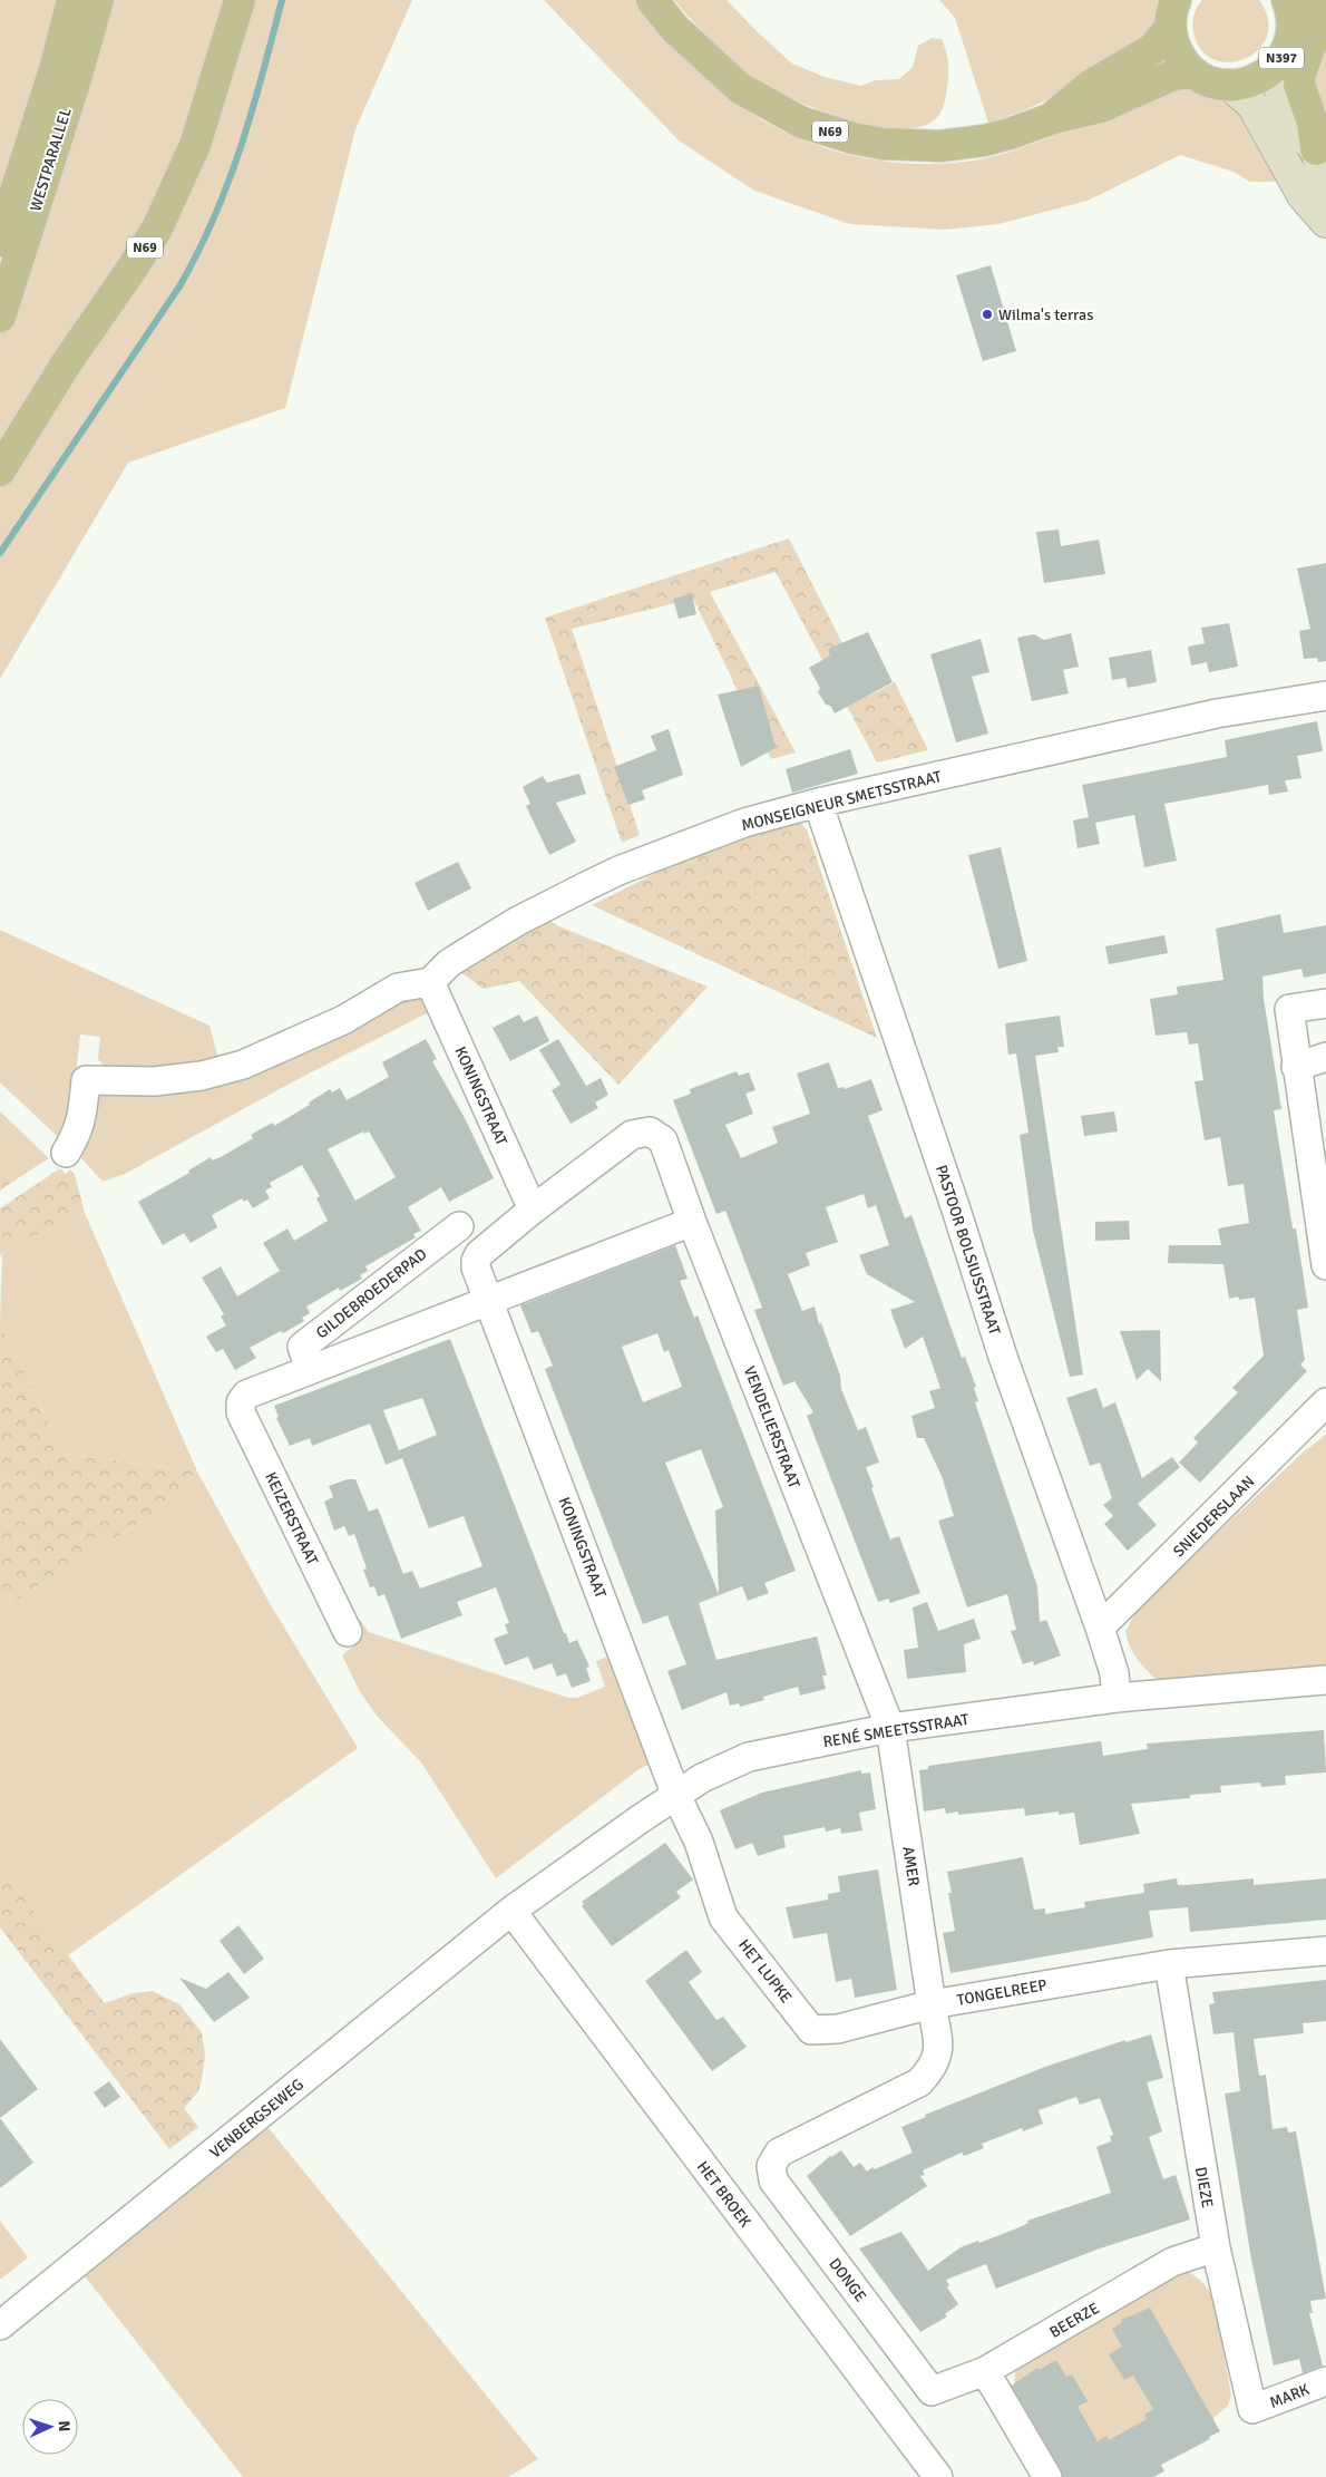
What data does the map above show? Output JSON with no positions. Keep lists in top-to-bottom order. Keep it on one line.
{"streets":{"main road":["N397","N69","WESTPARALLEL"],"street":["MONSEIGNEUR SMETSSTRAAT","KONINGSTRAAT","PASTOOR BOLSIUSSTRAAT","GILDEBROEDERPAD","VENDELIERSTRAAT","SNIEDERSLAAN","KEIZERSTRAAT","RENÉ SMEETSSTRAAT","AMER","HET LUPKE","TONGELREEP","VENBERGSEWEG","DIEZE","HET BROEK","DONGE","BEERZE","MARK"]},"crossings":[["N397","N69"],["MONSEIGNEUR SMETSSTRAAT","KONINGSTRAAT"],["MONSEIGNEUR SMETSSTRAAT","PASTOOR BOLSIUSSTRAAT"],["KONINGSTRAAT","GILDEBROEDERPAD"],["KONINGSTRAAT","VENDELIERSTRAAT"],["KONINGSTRAAT","RENÉ SMEETSSTRAAT"],["KONINGSTRAAT","HET LUPKE"],["PASTOOR BOLSIUSSTRAAT","SNIEDERSLAAN"],["PASTOOR BOLSIUSSTRAAT","RENÉ SMEETSSTRAAT"],["GILDEBROEDERPAD","KEIZERSTRAAT"],["VENDELIERSTRAAT","RENÉ SMEETSSTRAAT"],["VENDELIERSTRAAT","AMER"],["RENÉ SMEETSSTRAAT","AMER"],["RENÉ SMEETSSTRAAT","HET LUPKE"],["RENÉ SMEETSSTRAAT","VENBERGSEWEG"],["RENÉ SMEETSSTRAAT","HET BROEK"],["AMER","HET LUPKE"],["AMER","TONGELREEP"],["AMER","DONGE"],["HET LUPKE","TONGELREEP"],["HET LUPKE","DONGE"],["TONGELREEP","DIEZE"],["TONGELREEP","DONGE"],["VENBERGSEWEG","HET BROEK"],["DIEZE","BEERZE"],["DIEZE","MARK"],["DONGE","BEERZE"]],"places":["Wilma's terras"],"north":"right"}
